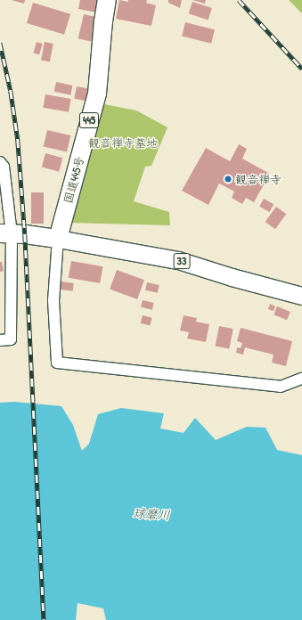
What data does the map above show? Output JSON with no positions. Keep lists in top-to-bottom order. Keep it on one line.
{"streets":{"highway":["445","国道445号"],"main road":["33"]},"crossings":[["国道445号","33"]],"water":["球磨川"],"parks":["観音禅寺墓地"],"places":["観音禅寺"]}
